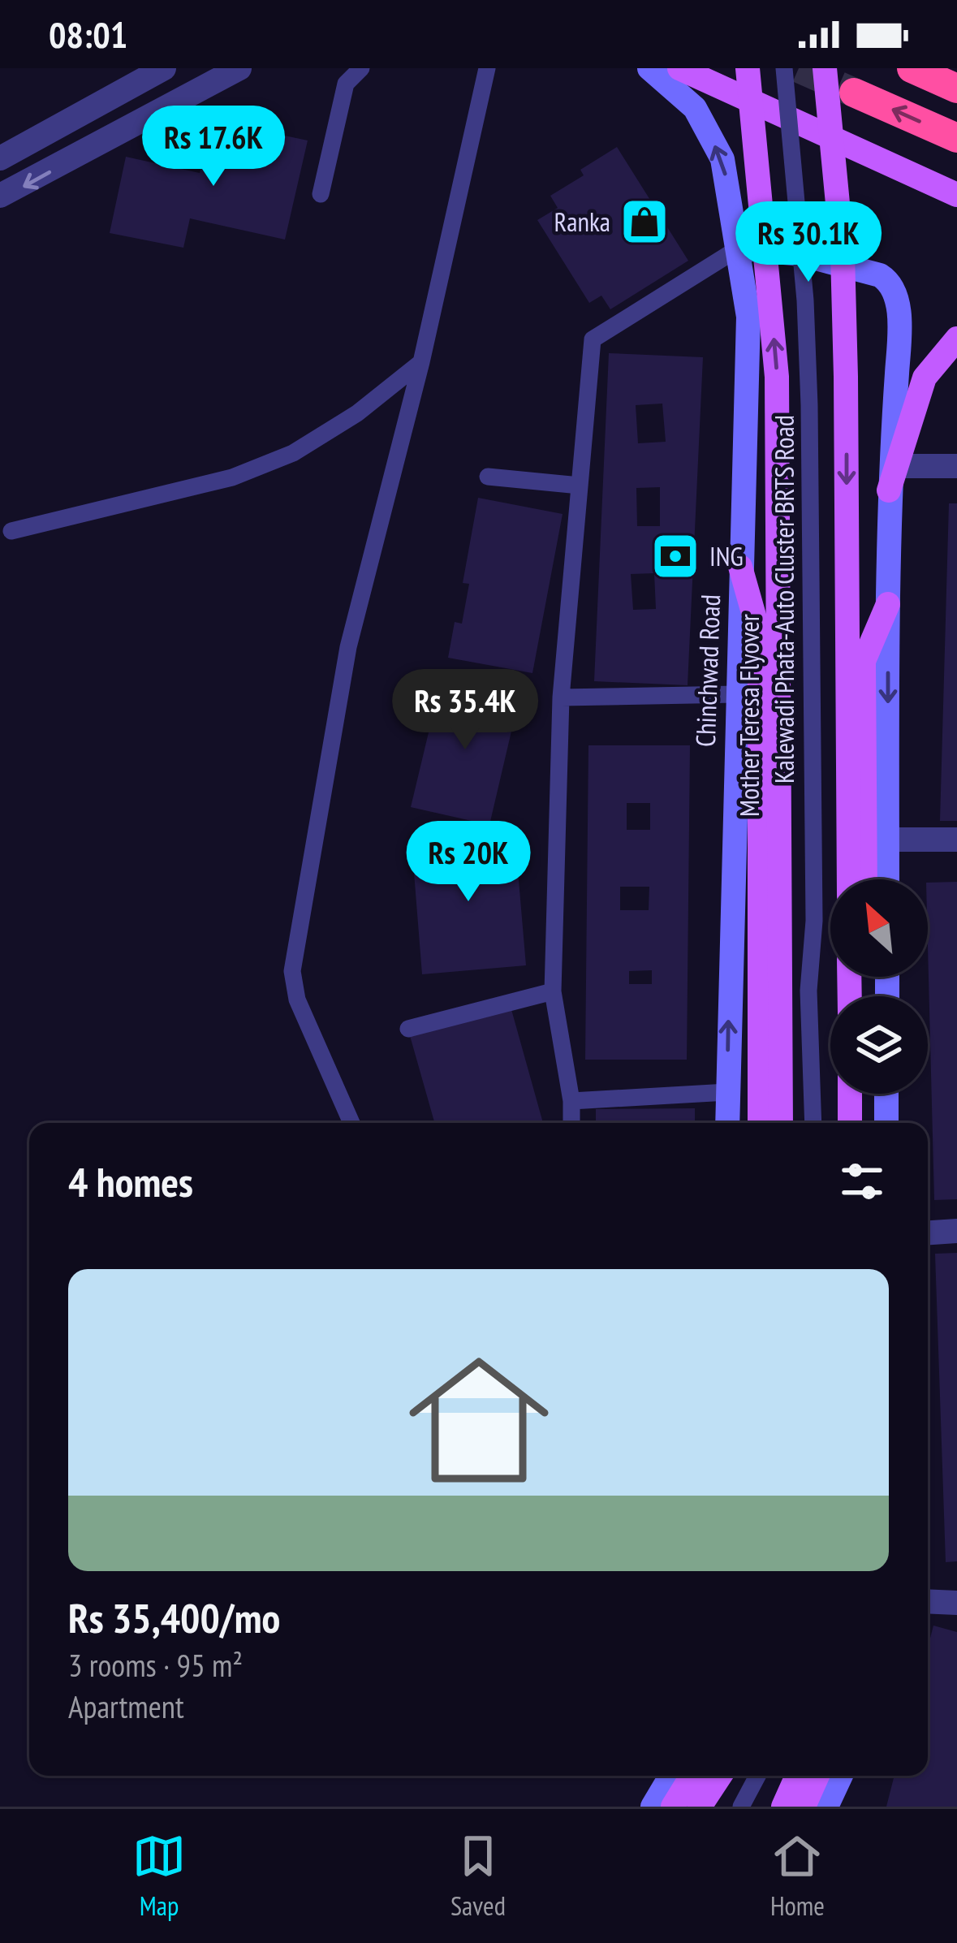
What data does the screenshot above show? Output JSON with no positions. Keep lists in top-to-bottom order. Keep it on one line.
{"streets":{"main road":["Mother Teresa Flyover"],"street":["Chinchwad Road"],"lane":["Kalewadi Phata-Auto Cluster BRTS Road"]},"places":{"shop":["Ranka"],"bank":["ING"]},"north":"top left","page":{"status":"08:01","price":["Rs 17.6K","Rs 30.1K","Rs 35.4K","Rs 20K"],"heading":"4 homes","list":[{"name":"Rs 35,400/mo","note":"3 rooms · 95 m² · Apartment"}],"tabs":["Map","Saved","Home"]}}
